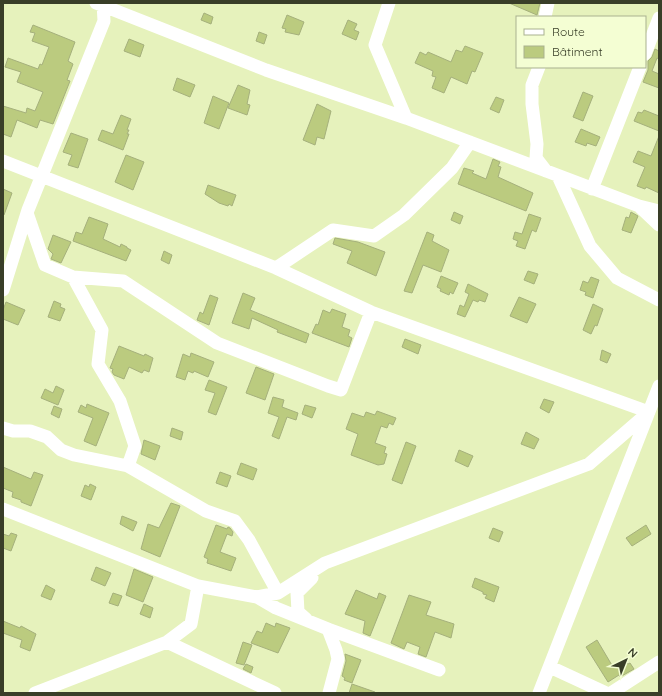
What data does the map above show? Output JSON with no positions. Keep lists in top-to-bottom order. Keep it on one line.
{"legend":["Route","Bâtiment"],"north":"top right"}
